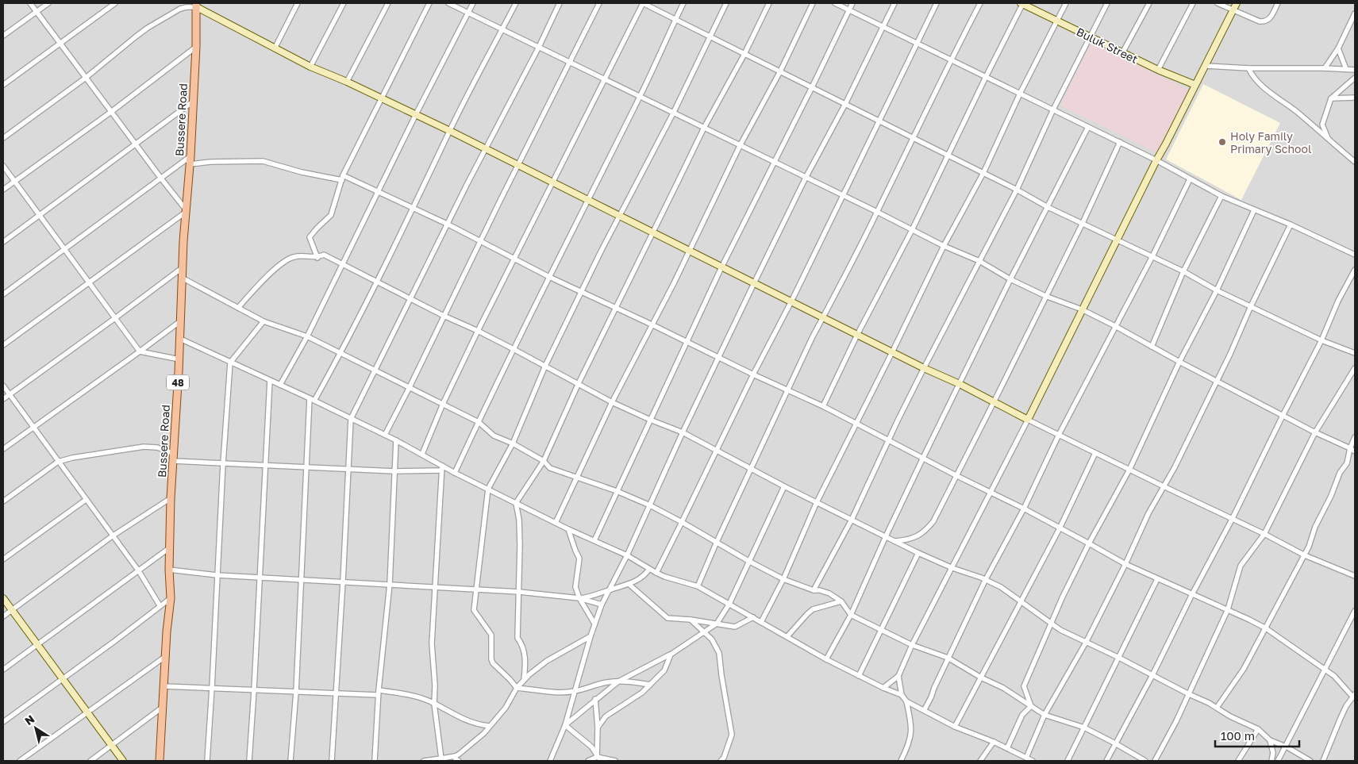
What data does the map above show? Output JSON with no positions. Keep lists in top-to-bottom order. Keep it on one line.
{"streets":{"main road":["Bussere Road","48"],"street":["Buluk Street"]},"places":["Holy Family Primary School"],"scale_bar":"100 m","north":"top left"}
